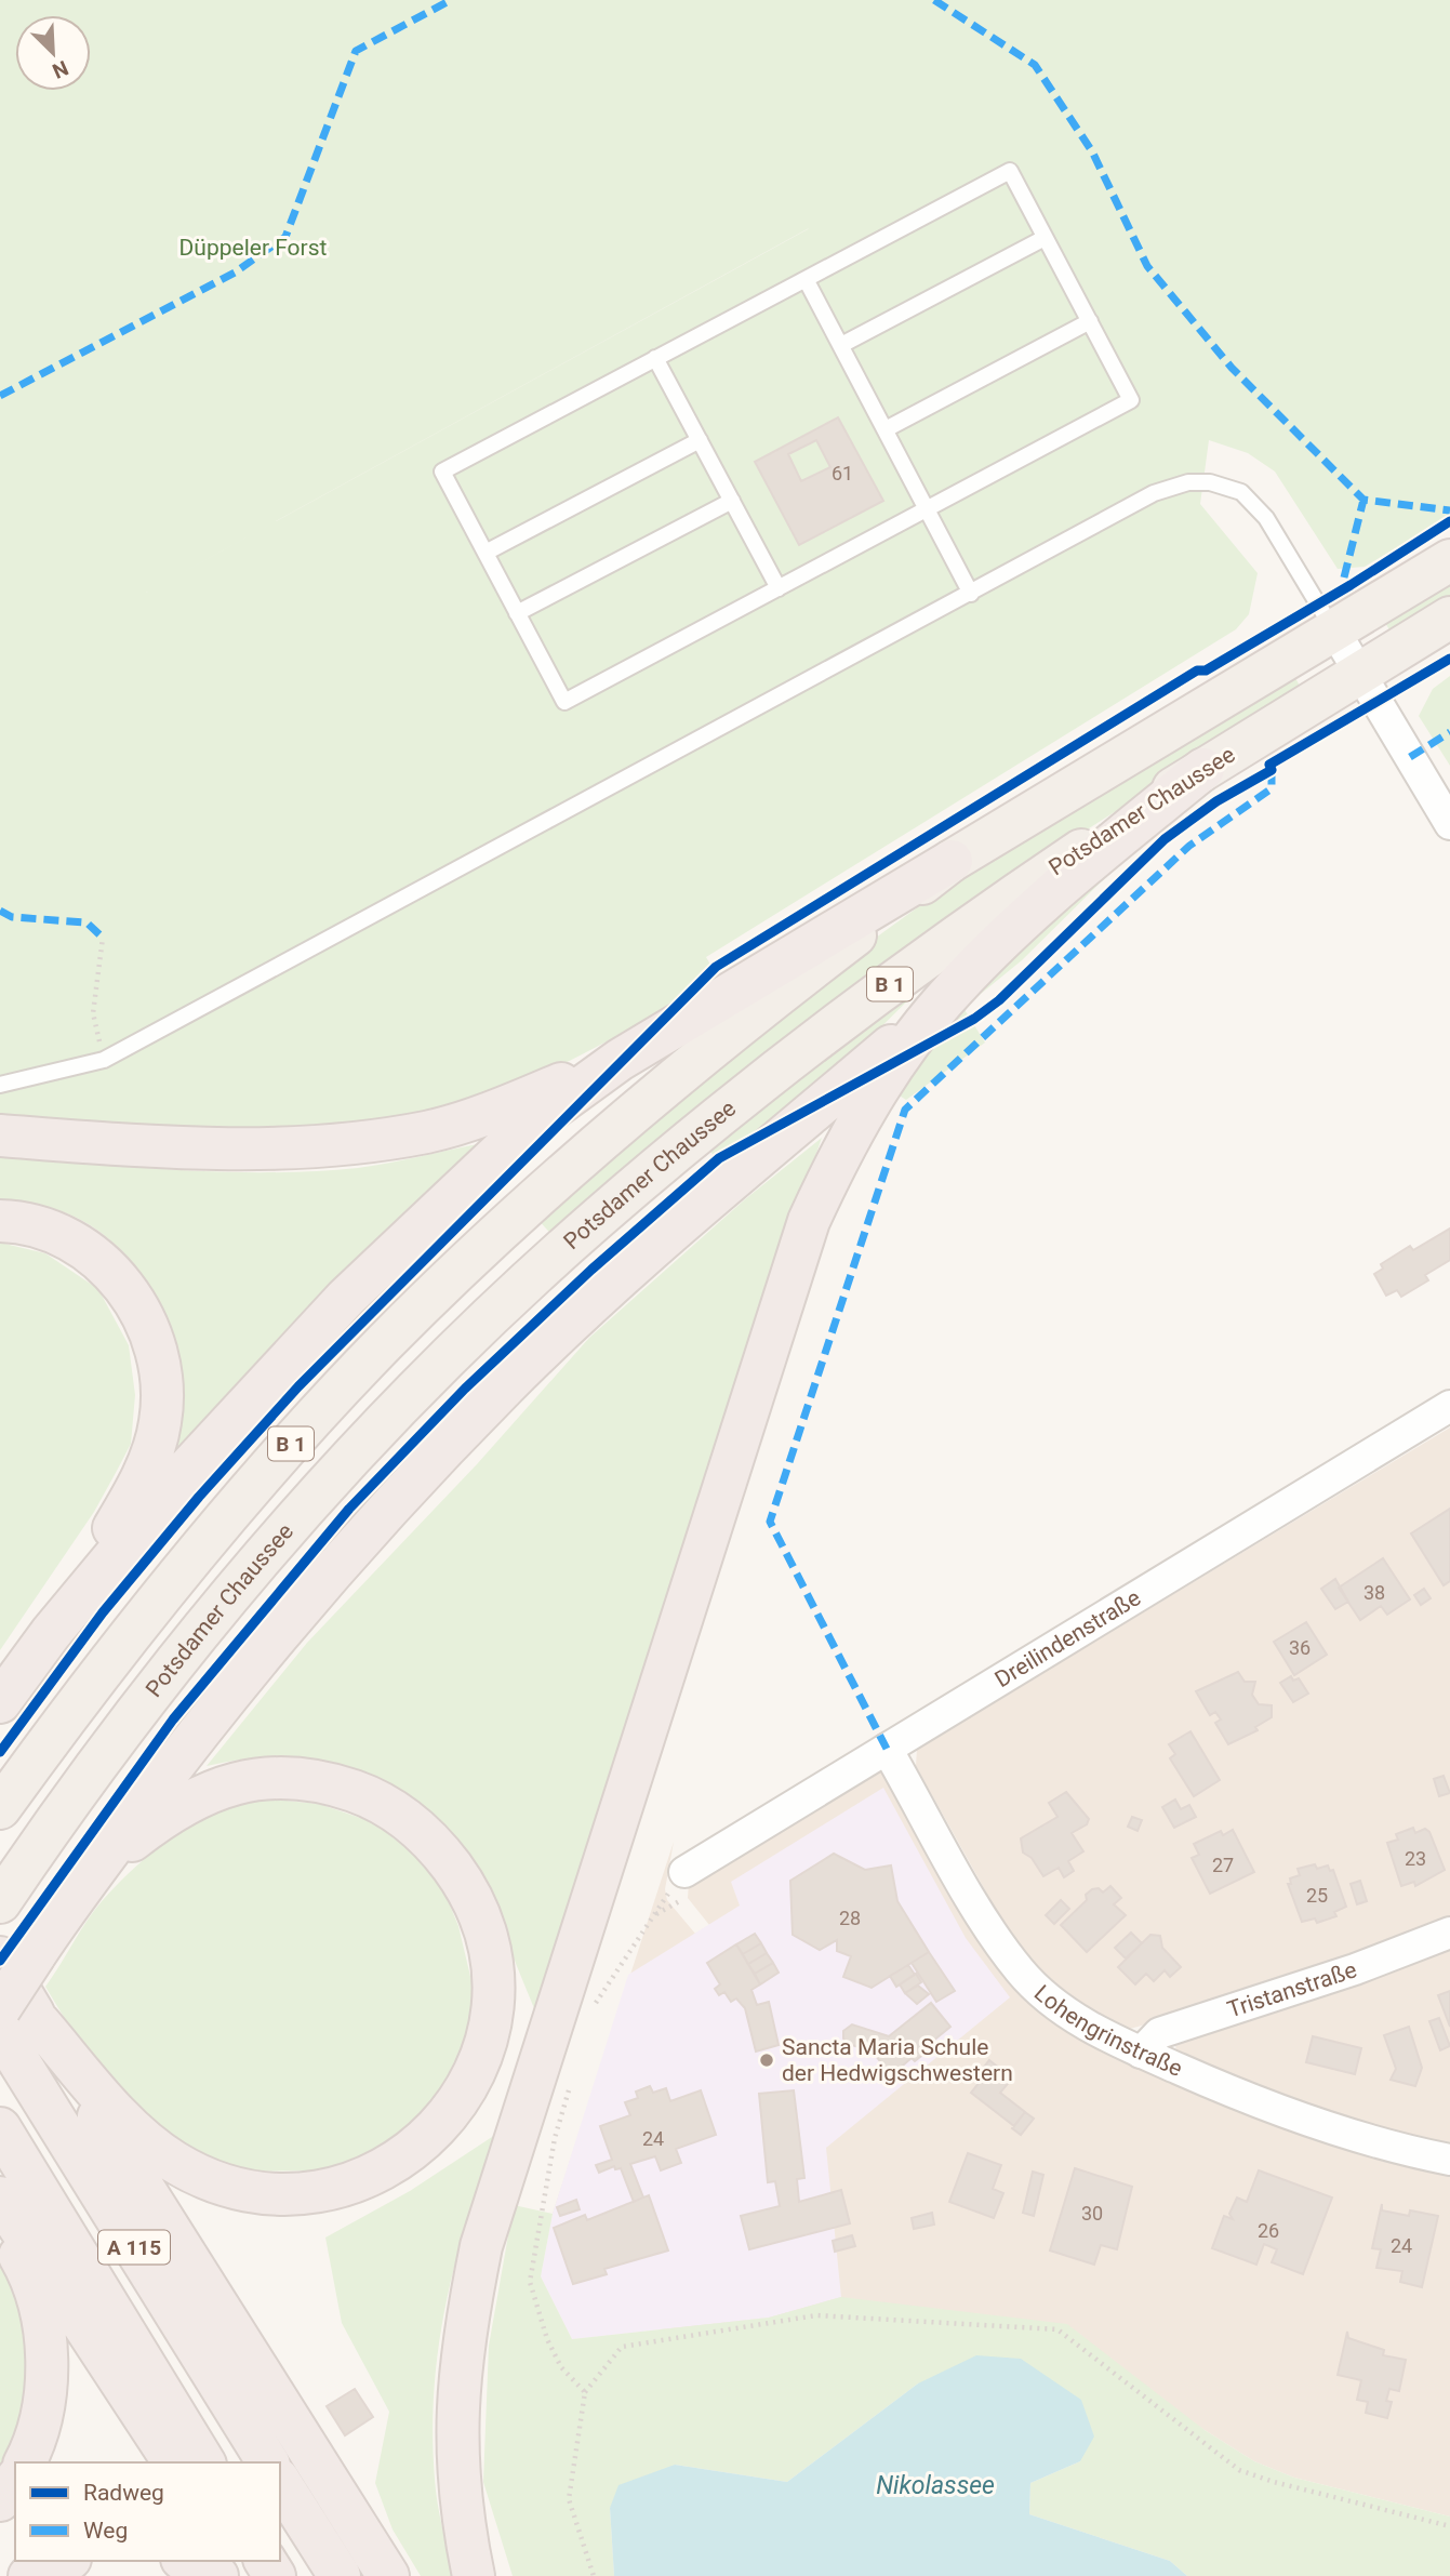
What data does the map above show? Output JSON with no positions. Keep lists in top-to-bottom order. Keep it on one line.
{"streets":{"highway":["A 115"],"main road":["Potsdamer Chaussee","B 1"],"street":["Dreilindenstraße","Tristanstraße","Lohengrinstraße"]},"crossings":[["Dreilindenstraße","Lohengrinstraße"],["Tristanstraße","Lohengrinstraße"]],"water":["Nikolassee"],"parks":["Düppeler Forst"],"places":["Sancta Maria Schule der Hedwigschwestern"],"house_numbers":["61","38","36","23","27","25","28","24","30","26","24"],"legend":["Radweg","Weg"],"north":"bottom right"}
